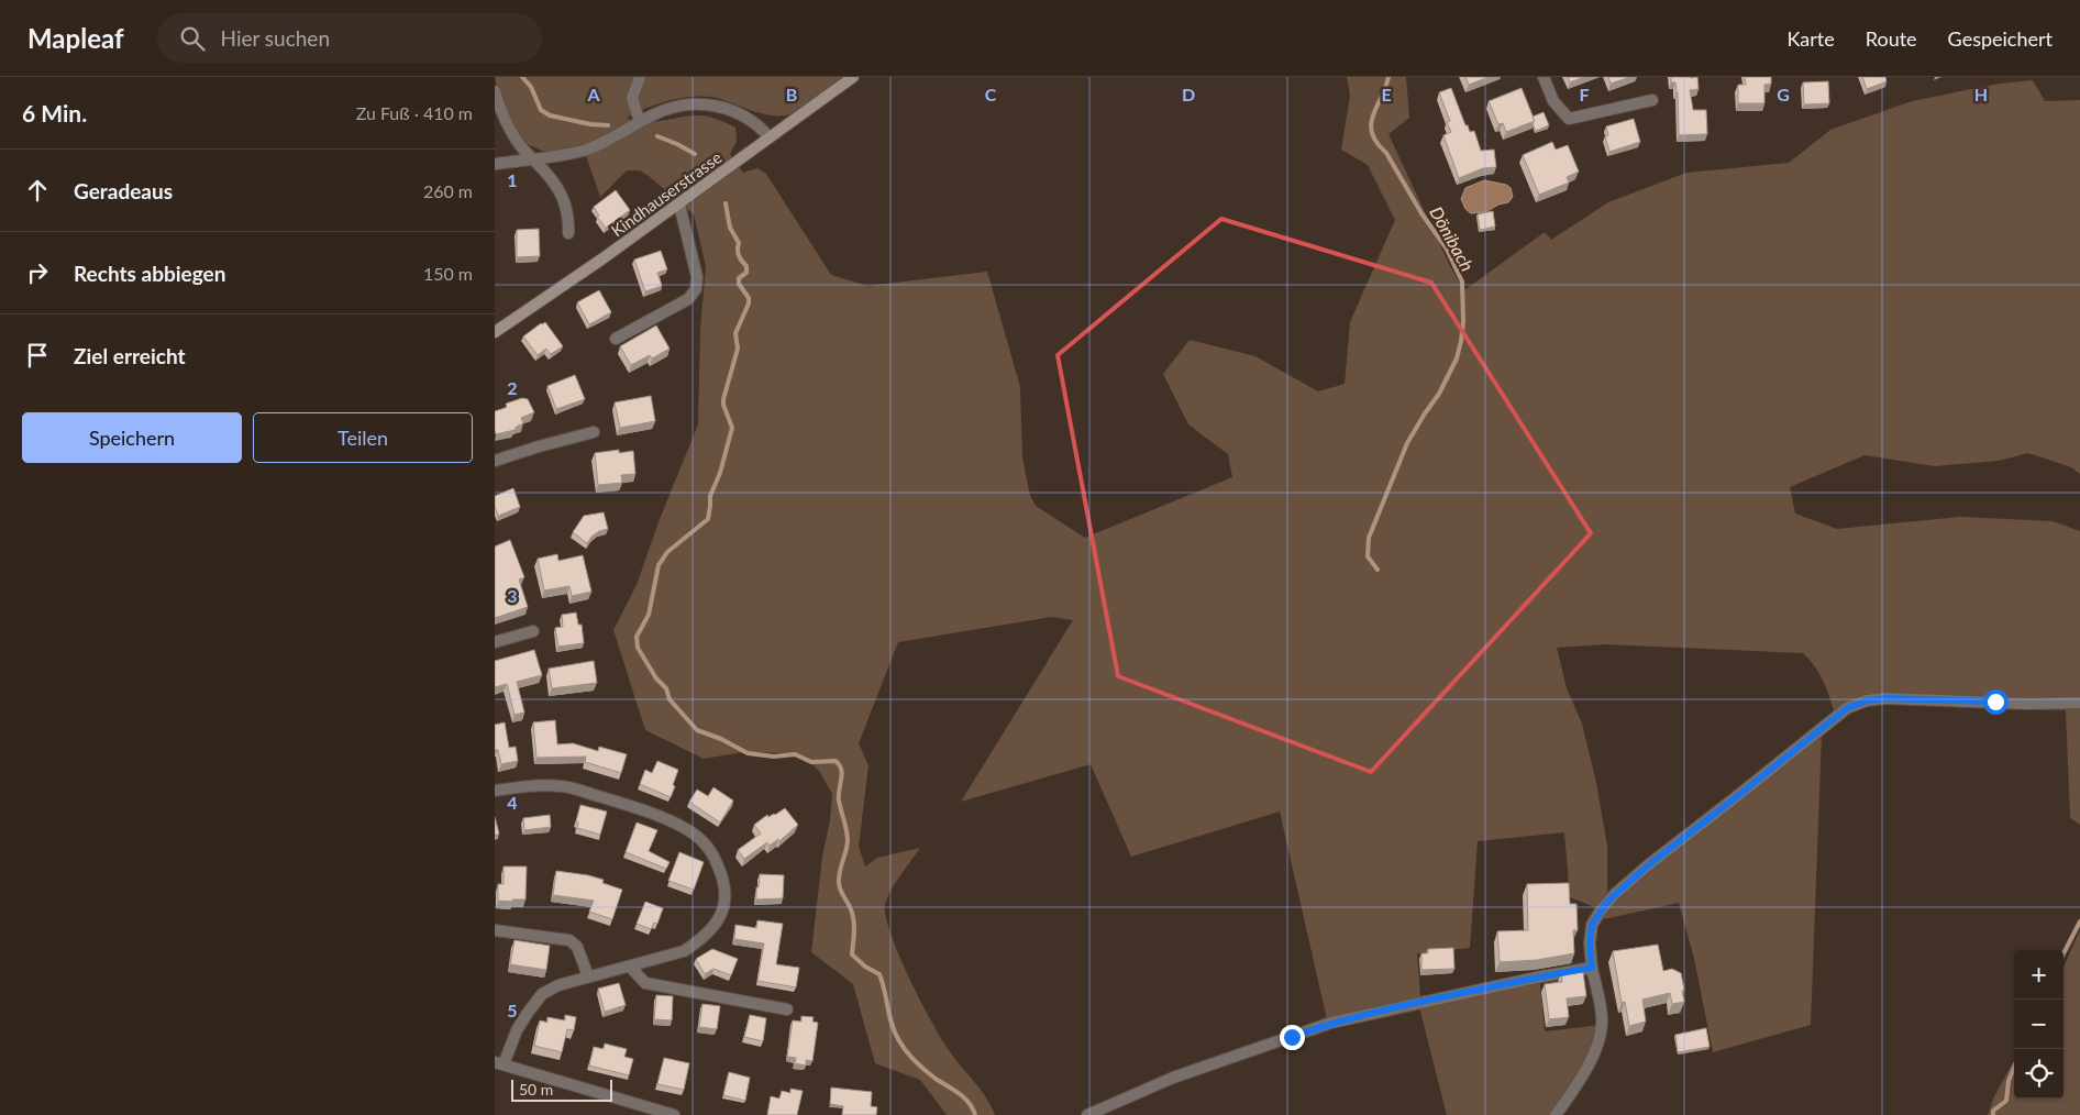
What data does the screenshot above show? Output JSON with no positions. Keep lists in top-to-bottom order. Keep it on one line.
{"streets":{"street":["Kindhauserstrasse"]},"water":["Dönibach"],"scale_bar":"50 m","page":{"header":"Mapleaf","search":"Hier suchen","nav":["Karte","Route","Gespeichert"],"heading":["6 Min.","Zu Fuß · 410 m"],"list":[["Geradeaus","260 m"],["Rechts abbiegen","150 m"],"Ziel erreicht"],"buttons":["Speichern","Teilen"],"map_buttons":["+","−"],"scale":"50 m"},"grid":{"columns":["A","B","C","D","E","F","G","H"],"rows":["1","2","3","4","5"]}}
